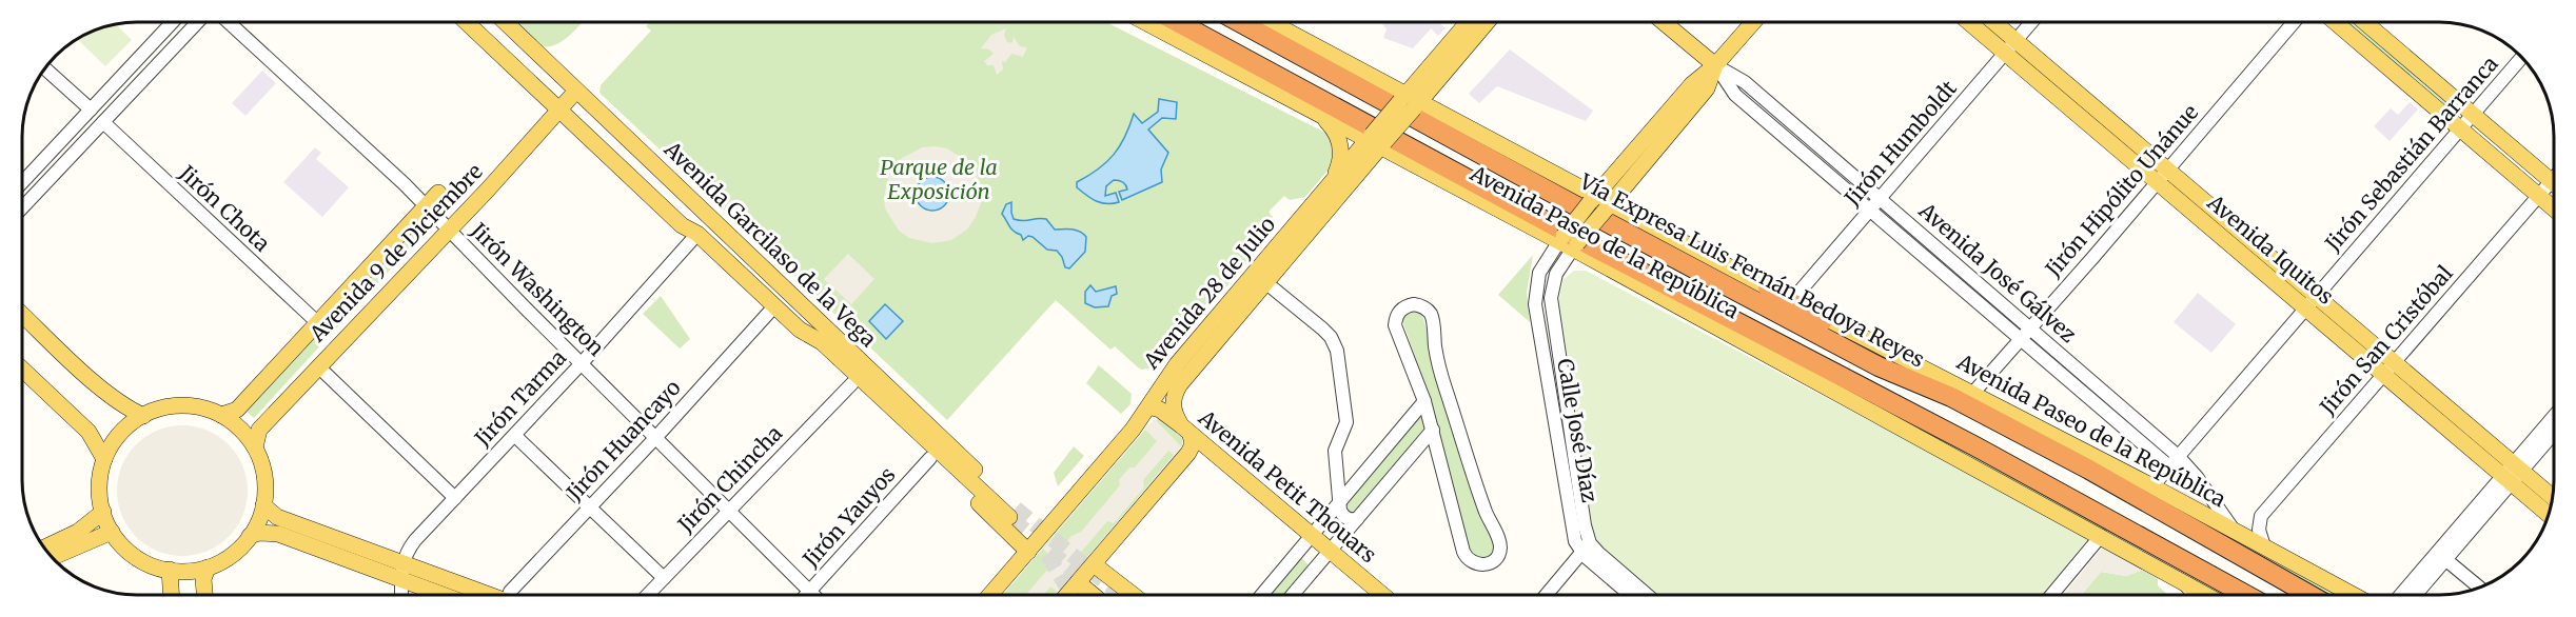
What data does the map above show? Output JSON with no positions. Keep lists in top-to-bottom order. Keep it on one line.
{"streets":{"highway":["Vía Expresa Luis Fernán Bedoya Reyes"],"main road":["Avenida Paseo de la República","Avenida Garcilaso de la Vega","Avenida Iquitos","Avenida 9 de Diciembre","Avenida José Gálvez","Avenida 28 de Julio","Avenida Petit Thouars"],"street":["Jirón Humboldt","Jirón Sebastián Barranca","Jirón Hipólito Unánue","Jirón Chota","Jirón Washington","Jirón San Cristóbal","Jirón Tarma","Calle José Díaz","Jirón Huancayo","Jirón Chincha","Jirón Yauyos"]},"crossings":[["Jirón Humboldt","Avenida Paseo de la República"],["Jirón Humboldt","Avenida Iquitos"],["Jirón Humboldt","Avenida José Gálvez"],["Jirón Sebastián Barranca","Avenida Paseo de la República"],["Jirón Sebastián Barranca","Avenida Iquitos"],["Jirón Sebastián Barranca","Avenida José Gálvez"],["Jirón Hipólito Unánue","Avenida Paseo de la República"],["Jirón Hipólito Unánue","Avenida Iquitos"],["Jirón Hipólito Unánue","Avenida José Gálvez"],["Jirón Chota","Avenida 9 de Diciembre"],["Avenida Paseo de la República","Avenida José Gálvez"],["Avenida Paseo de la República","Avenida 28 de Julio"],["Avenida Paseo de la República","Jirón San Cristóbal"],["Avenida Paseo de la República","Calle José Díaz"],["Avenida Garcilaso de la Vega","Avenida 9 de Diciembre"],["Avenida Garcilaso de la Vega","Avenida 28 de Julio"],["Avenida Garcilaso de la Vega","Jirón Tarma"],["Avenida Garcilaso de la Vega","Jirón Huancayo"],["Avenida Garcilaso de la Vega","Jirón Chincha"],["Avenida Garcilaso de la Vega","Jirón Yauyos"],["Avenida Iquitos","Jirón San Cristóbal"],["Avenida 9 de Diciembre","Jirón Washington"],["Jirón Washington","Jirón Tarma"],["Jirón Washington","Jirón Huancayo"],["Jirón Washington","Jirón Chincha"],["Jirón Washington","Jirón Yauyos"],["Avenida 28 de Julio","Avenida Petit Thouars"]],"parks":["Parque de la Exposición"]}
